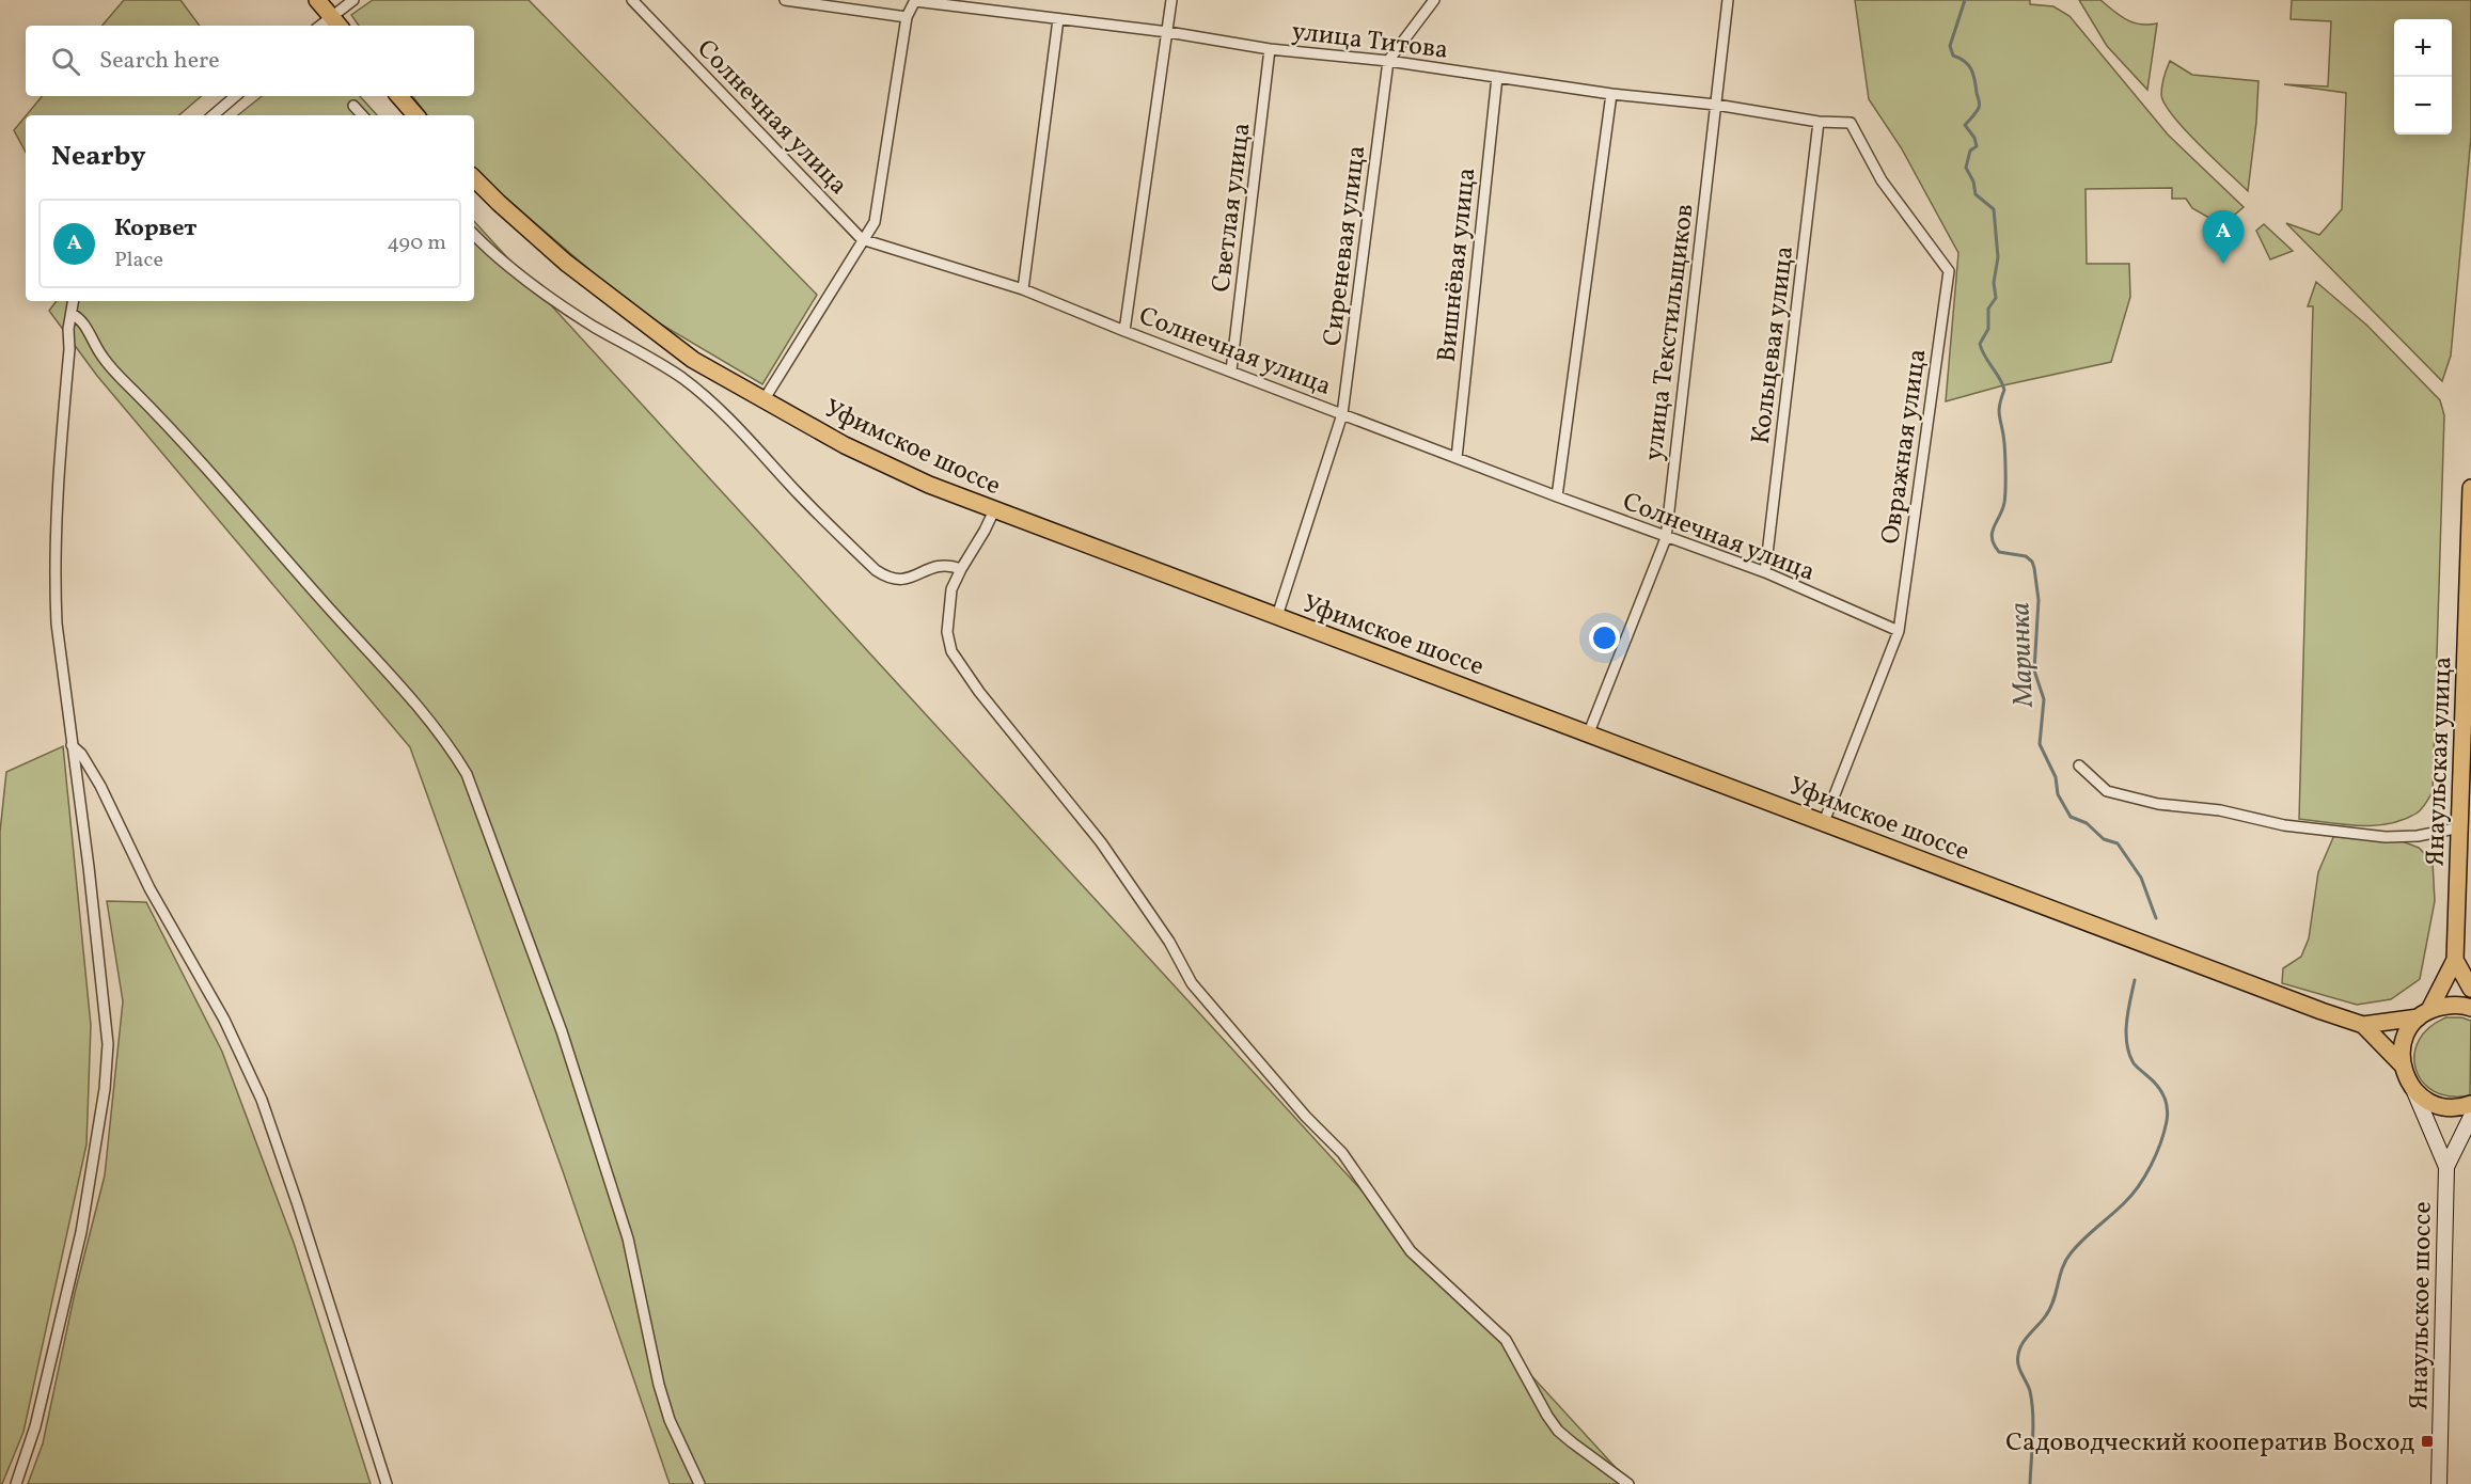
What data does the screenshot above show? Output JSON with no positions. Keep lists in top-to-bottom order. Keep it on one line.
{"streets":{"main road":["Уфимское шоссе","Янаульская улица","Янаульское шоссе"],"street":["улица Титова","Солнечная улица","Светлая улица","Сиреневая улица","Вишнёвая улица","улица Текстильщиков","Кольцевая улица","Овражная улица"]},"crossings":[["улица Титова","Светлая улица"],["улица Титова","Сиреневая улица"],["улица Титова","Вишнёвая улица"],["улица Титова","улица Текстильщиков"],["улица Титова","Кольцевая улица"],["улица Титова","Овражная улица"],["Солнечная улица","Светлая улица"],["Солнечная улица","Сиреневая улица"],["Солнечная улица","Вишнёвая улица"],["Солнечная улица","улица Текстильщиков"],["Солнечная улица","Кольцевая улица"],["Солнечная улица","Овражная улица"],["Сиреневая улица","Уфимское шоссе"],["улица Текстильщиков","Уфимское шоссе"],["Кольцевая улица","Овражная улица"],["Уфимское шоссе","Овражная улица"]],"water":["Маринка"],"places":{"transit":["Садоводческий кооператив Восход"]},"page":{"map_buttons":["+","−"],"search":"Search here","heading":"Nearby","list":[{"mark":"A","name":"Корвет","note":"Place","value":"490 m"}],"pins":"A"}}
